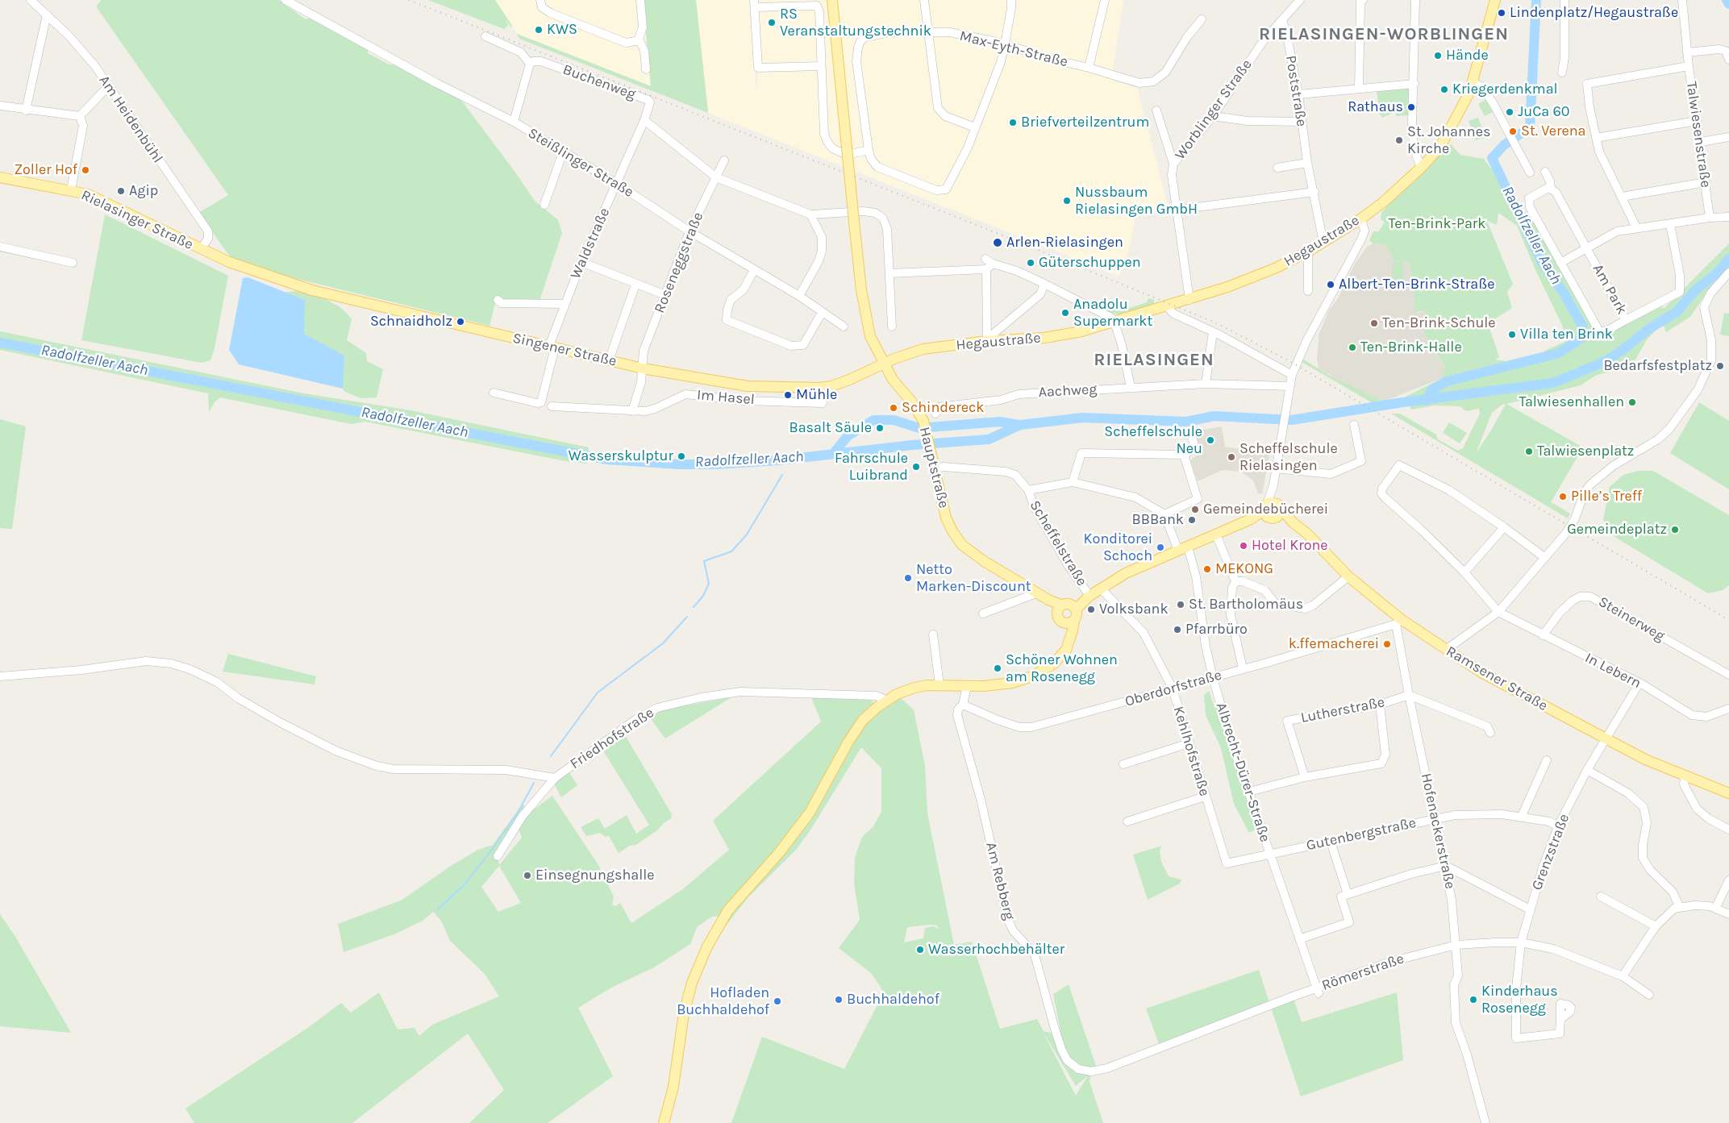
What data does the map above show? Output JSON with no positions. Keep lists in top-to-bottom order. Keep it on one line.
{"streets":{"main road":["Rielasinger Straße","Hegaustraße","Singener Straße","Hauptstraße","Ramsener Straße"],"street":["Max-Eyth-Straße","Buchenweg","Poststraße","Worblinger Straße","Am Heidenbühl","Talwiesenstraße","Steißlinger Straße","Waldstraße","Roseneggstraße","Am Park","Aachweg","Im Hasel","Scheffelstraße","Steinerweg","In Lebern","Oberdorfstraße","Lutherstraße","Friedhofstraße","Kehlhofstraße","Albrecht-Dürer-Straße","Hofenackerstraße","Gutenbergstraße","Grenzstraße","Am Rebberg","Römerstraße"]},"crossings":[["Buchenweg","Waldstraße"],["Poststraße","Worblinger Straße"],["Poststraße","Hegaustraße"],["Worblinger Straße","Hegaustraße"],["Am Heidenbühl","Rielasinger Straße"],["Talwiesenstraße","Am Park"],["Steißlinger Straße","Waldstraße"],["Steißlinger Straße","Roseneggstraße"],["Rielasinger Straße","Singener Straße"],["Hegaustraße","Singener Straße"],["Hegaustraße","Hauptstraße"],["Waldstraße","Singener Straße"],["Roseneggstraße","Singener Straße"],["Singener Straße","Hauptstraße"],["Hauptstraße","Scheffelstraße"],["Steinerweg","In Lebern"],["In Lebern","Grenzstraße"],["Ramsener Straße","Oberdorfstraße"],["Ramsener Straße","Hofenackerstraße"],["Ramsener Straße","Grenzstraße"],["Oberdorfstraße","Kehlhofstraße"],["Oberdorfstraße","Albrecht-Dürer-Straße"],["Oberdorfstraße","Hofenackerstraße"],["Oberdorfstraße","Am Rebberg"],["Lutherstraße","Hofenackerstraße"],["Kehlhofstraße","Gutenbergstraße"],["Albrecht-Dürer-Straße","Gutenbergstraße"],["Albrecht-Dürer-Straße","Römerstraße"],["Hofenackerstraße","Gutenbergstraße"],["Hofenackerstraße","Römerstraße"],["Gutenbergstraße","Grenzstraße"],["Grenzstraße","Römerstraße"],["Am Rebberg","Römerstraße"]],"districts":["RIELASINGEN-WORBLINGEN","RIELASINGEN"],"water":["Radolfzeller Aach"],"parks":["Ten-Brink-Park"],"places":["Lindenplatz/Hegaustraße","RS Veranstaltungstechnik","KWS","Hände","Kriegerdenkmal","Rathaus","JuCa 60","Briefverteilzentrum","St. Verena","St. Johannes Kirche","Zoller Hof","Agip","Nussbaum Rielasingen GmbH","Arlen-Rielasingen","Güterschuppen","Albert-Ten-Brink-Straße","Anadolu Supermarkt","Schnaidholz","Ten-Brink-Schule","Villa ten Brink","Ten-Brink-Halle","Bedarfsfestplatz","Mühle","Talwiesenhallen","Schindereck","Basalt Säule","Scheffelschule Neu","Talwiesenplatz","Wasserskulptur","Scheffelschule Rielasingen","Fahrschule Luibrand","Pille’s Treff","Gemeindebücherei","BBBank","Gemeindeplatz","Hotel Krone","Konditorei Schoch","MEKONG","Netto Marken-Discount","St. Bartholomäus","Volksbank","Pfarrbüro","k.ffemacherei","Schöner Wohnen am Rosenegg","Einsegnungshalle","Wasserhochbehälter","Buchhaldehof","Kinderhaus Rosenegg","Hofladen Buchhaldehof"]}
